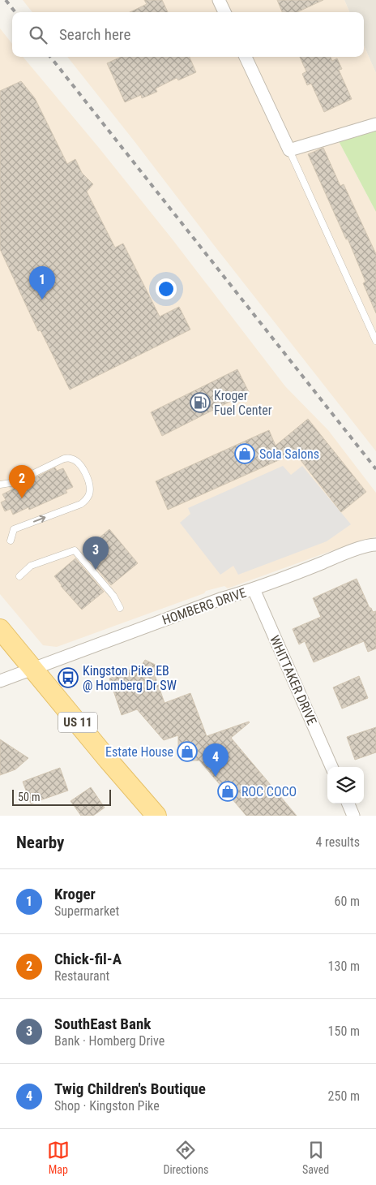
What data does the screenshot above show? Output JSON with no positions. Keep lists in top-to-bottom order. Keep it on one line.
{"streets":{"main road":["US 11"],"street":["HOMBERG DRIVE","WHITTAKER DRIVE"]},"crossings":[["HOMBERG DRIVE","WHITTAKER DRIVE"],["HOMBERG DRIVE","US 11"]],"places":{"fuel station":["Kroger Fuel Center"],"shop":["Sola Salons","Estate House","ROC COCO"],"bus stop":["Kingston Pike EB @ Homberg Dr SW"]},"scale_bar":"50 m","page":{"search":"Search here","pins":["1","2","3","4"],"scale":"50 m","heading":["Nearby","4 results"],"list":[{"mark":"1","name":"Kroger","note":"Supermarket","value":"60 m"},{"mark":"2","name":"Chick-fil-A","note":"Restaurant","value":"130 m"},{"mark":"3","name":"SouthEast Bank","note":"Bank · Homberg Drive","value":"150 m"},{"mark":"4","name":"Twig Children's Boutique","note":"Shop · Kingston Pike","value":"250 m"}],"nav":["Map","Directions","Saved"]}}
